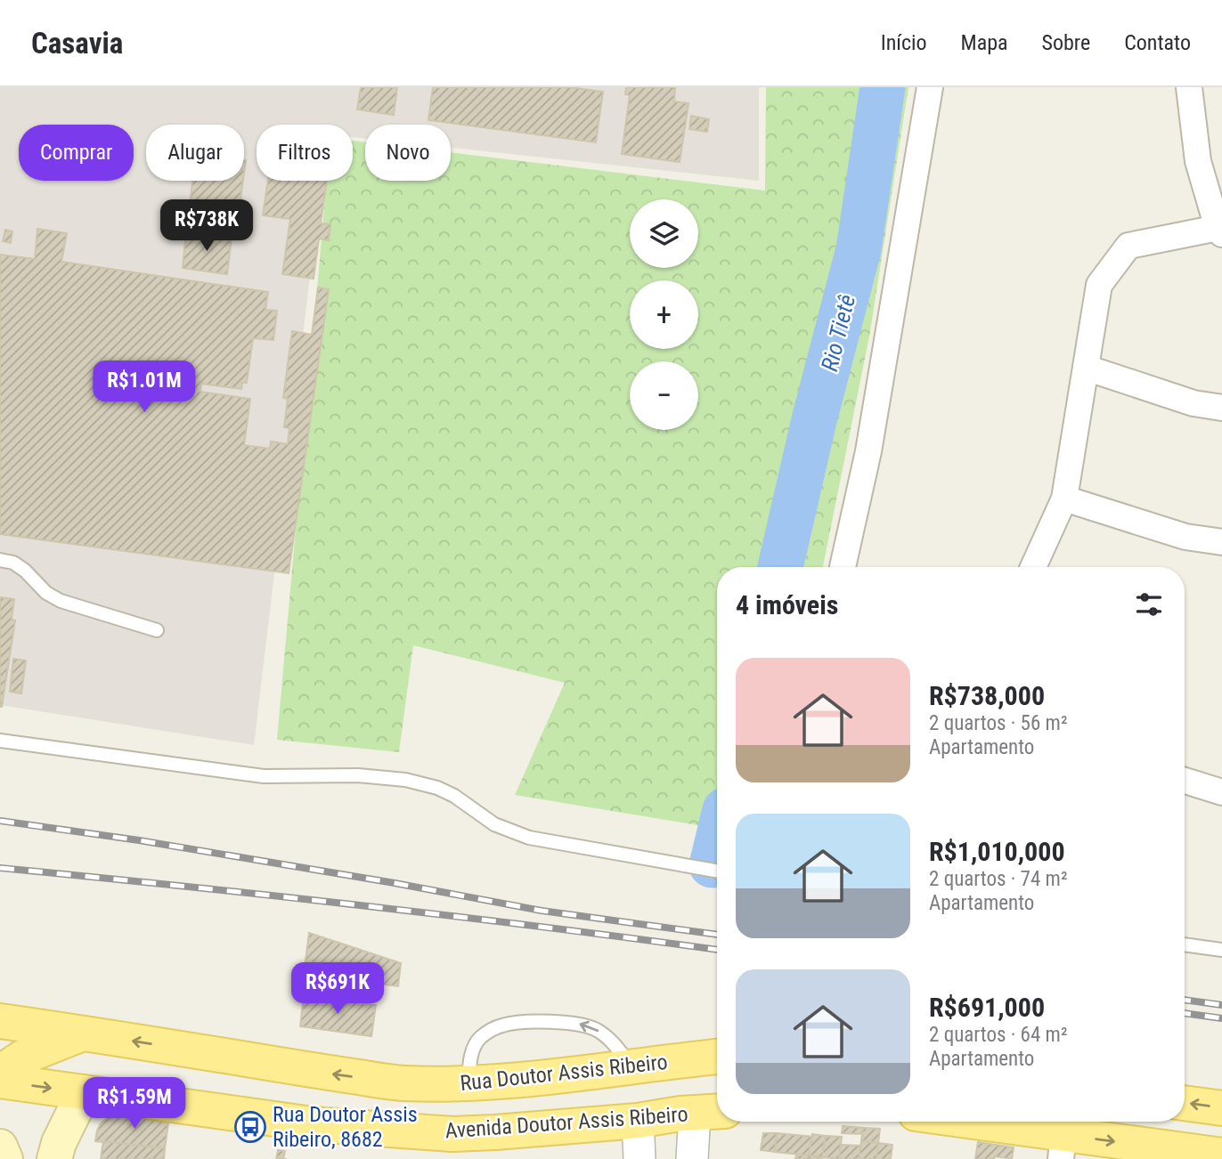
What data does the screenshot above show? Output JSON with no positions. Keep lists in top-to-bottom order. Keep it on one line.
{"streets":{"main road":["Rua Doutor Assis Ribeiro","Avenida Doutor Assis Ribeiro"]},"one_way":["Rua Doutor Assis Ribeiro"],"water":["Rio Tietê"],"places":{"bus stop":["Rua Doutor Assis Ribeiro, 8682"]},"page":{"header":"Casavia","nav":["Início","Mapa","Sobre","Contato"],"chip":["Comprar","Alugar","Filtros","Novo"],"map_buttons":["+","−"],"price":["R$738K","R$1.01M","R$691K","R$1.59M"],"heading":"4 imóveis","list":[{"name":"R$738,000","note":"2 quartos · 56 m² · Apartamento"},{"name":"R$1,010,000","note":"2 quartos · 74 m² · Apartamento"},{"name":"R$691,000","note":"2 quartos · 64 m² · Apartamento"}]}}
